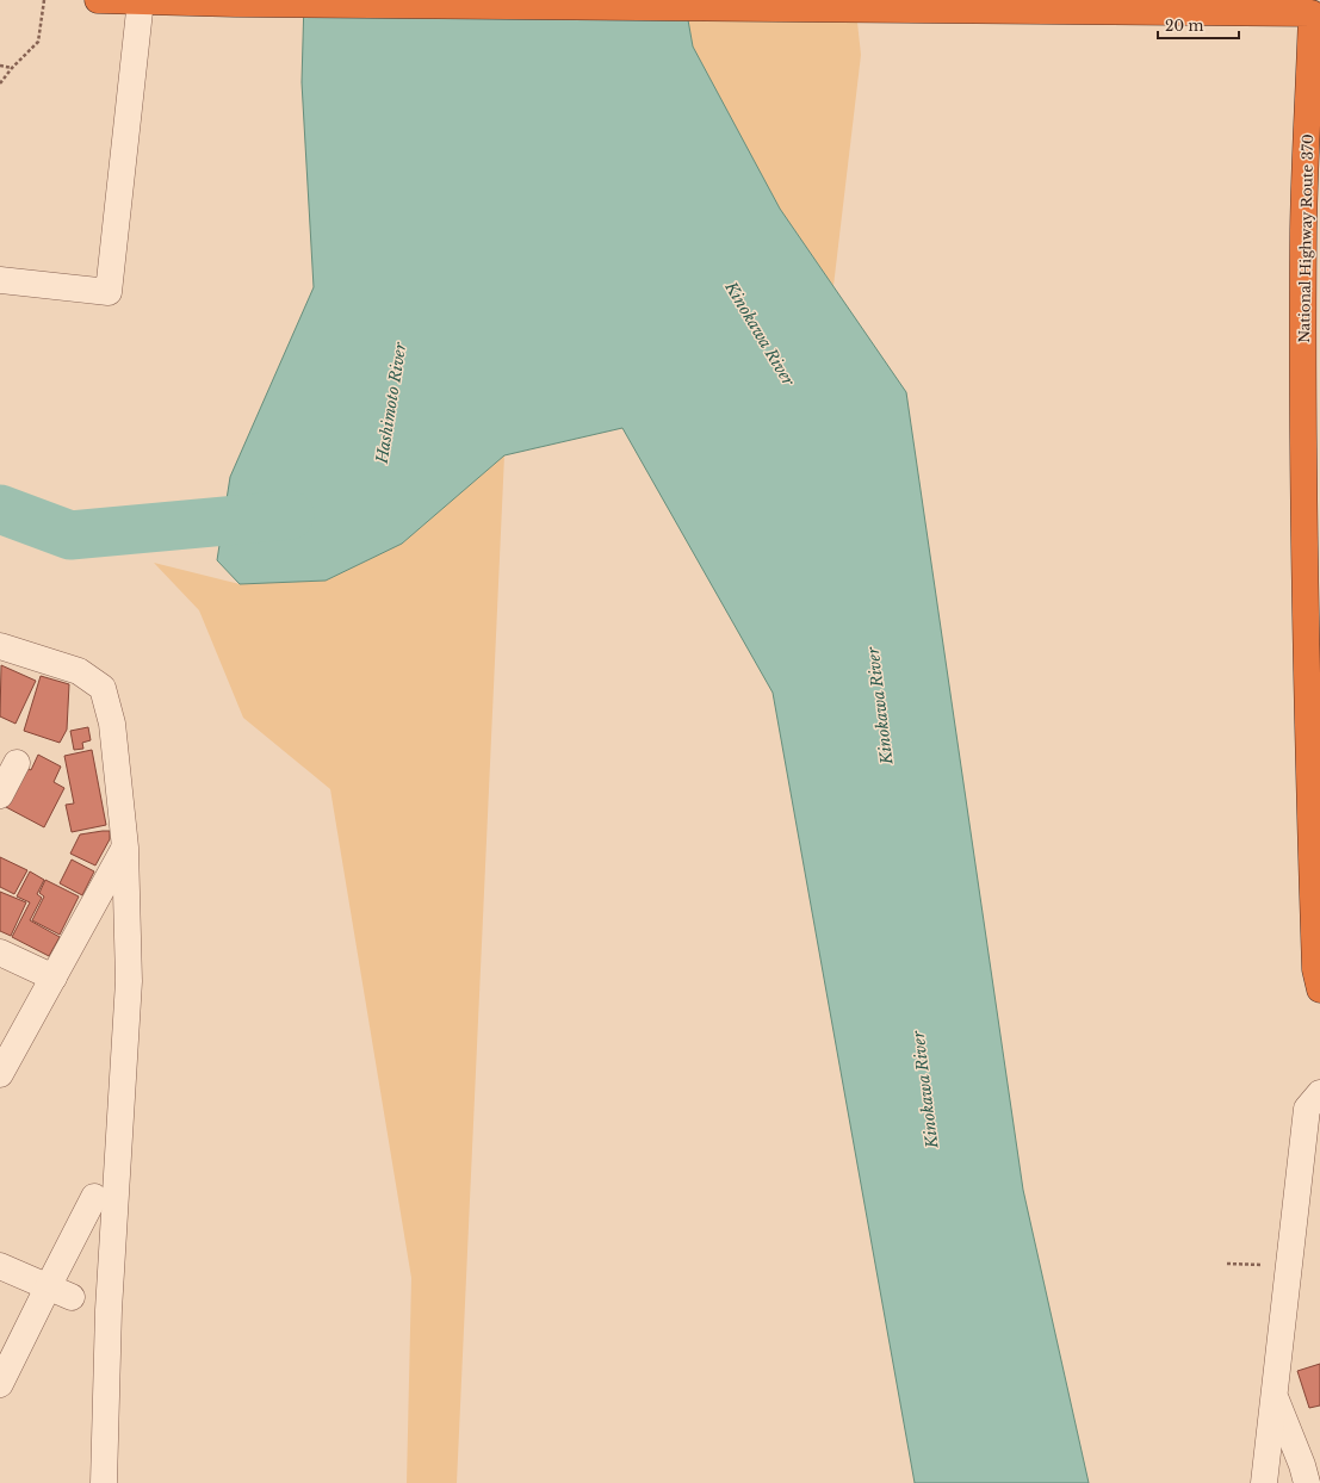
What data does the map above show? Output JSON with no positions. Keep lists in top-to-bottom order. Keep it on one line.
{"streets":{"highway":["National Highway Route 370"]},"water":["Kinokawa River","Hashimoto River"],"scale_bar":"20 m"}
